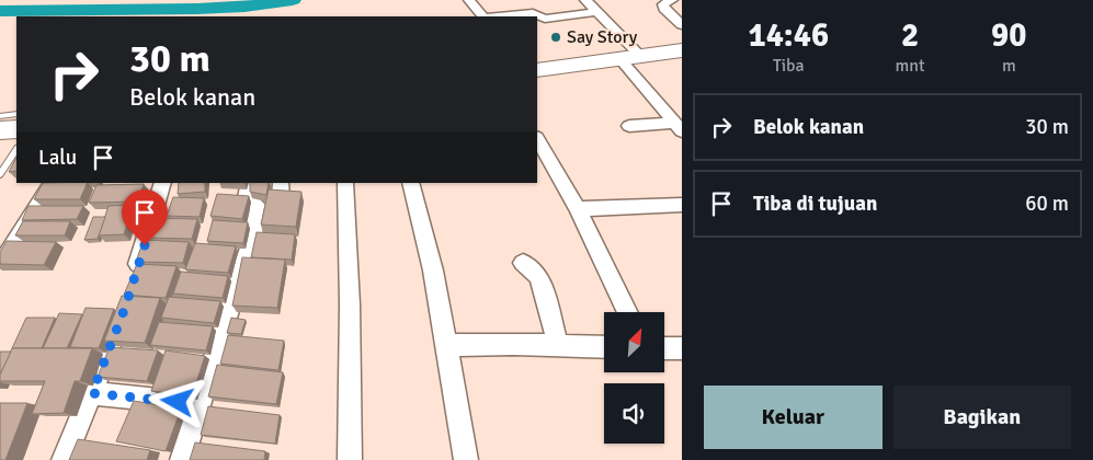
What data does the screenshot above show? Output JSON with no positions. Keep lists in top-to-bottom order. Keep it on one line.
{"places":["Say Story"],"north":"top right","page":{"eta":["14:46","Tiba","2","mnt","90","m"],"turn":["30 m","Belok kanan"],"list":[{"name":"Belok kanan","value":"30 m"},{"name":"Tiba di tujuan","value":"60 m"}],"then":"Lalu","buttons":["Keluar","Bagikan"]}}
